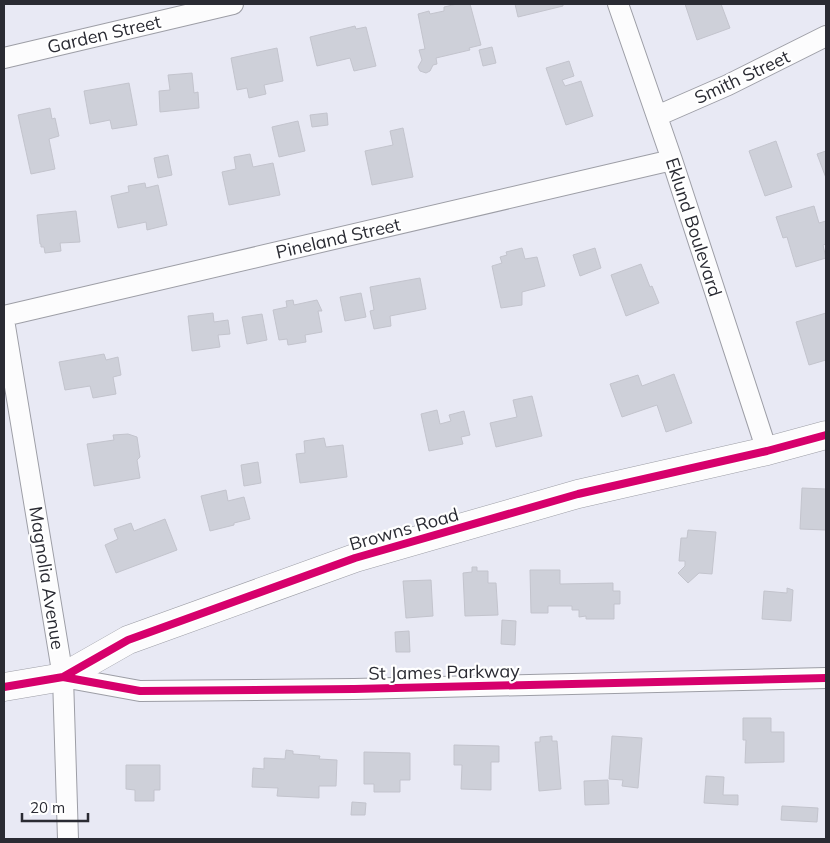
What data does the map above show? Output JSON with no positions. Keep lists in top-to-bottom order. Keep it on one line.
{"streets":{"street":["Garden Street","Smith Street","Eklund Boulevard","Pineland Street","Browns Road","Magnolia Avenue","St James Parkway"]},"crossings":[["Smith Street","Eklund Boulevard"],["Eklund Boulevard","Pineland Street"],["Eklund Boulevard","Browns Road"],["Pineland Street","Magnolia Avenue"],["Browns Road","Magnolia Avenue"],["Browns Road","St James Parkway"],["Magnolia Avenue","St James Parkway"]],"scale_bar":"20 m"}
